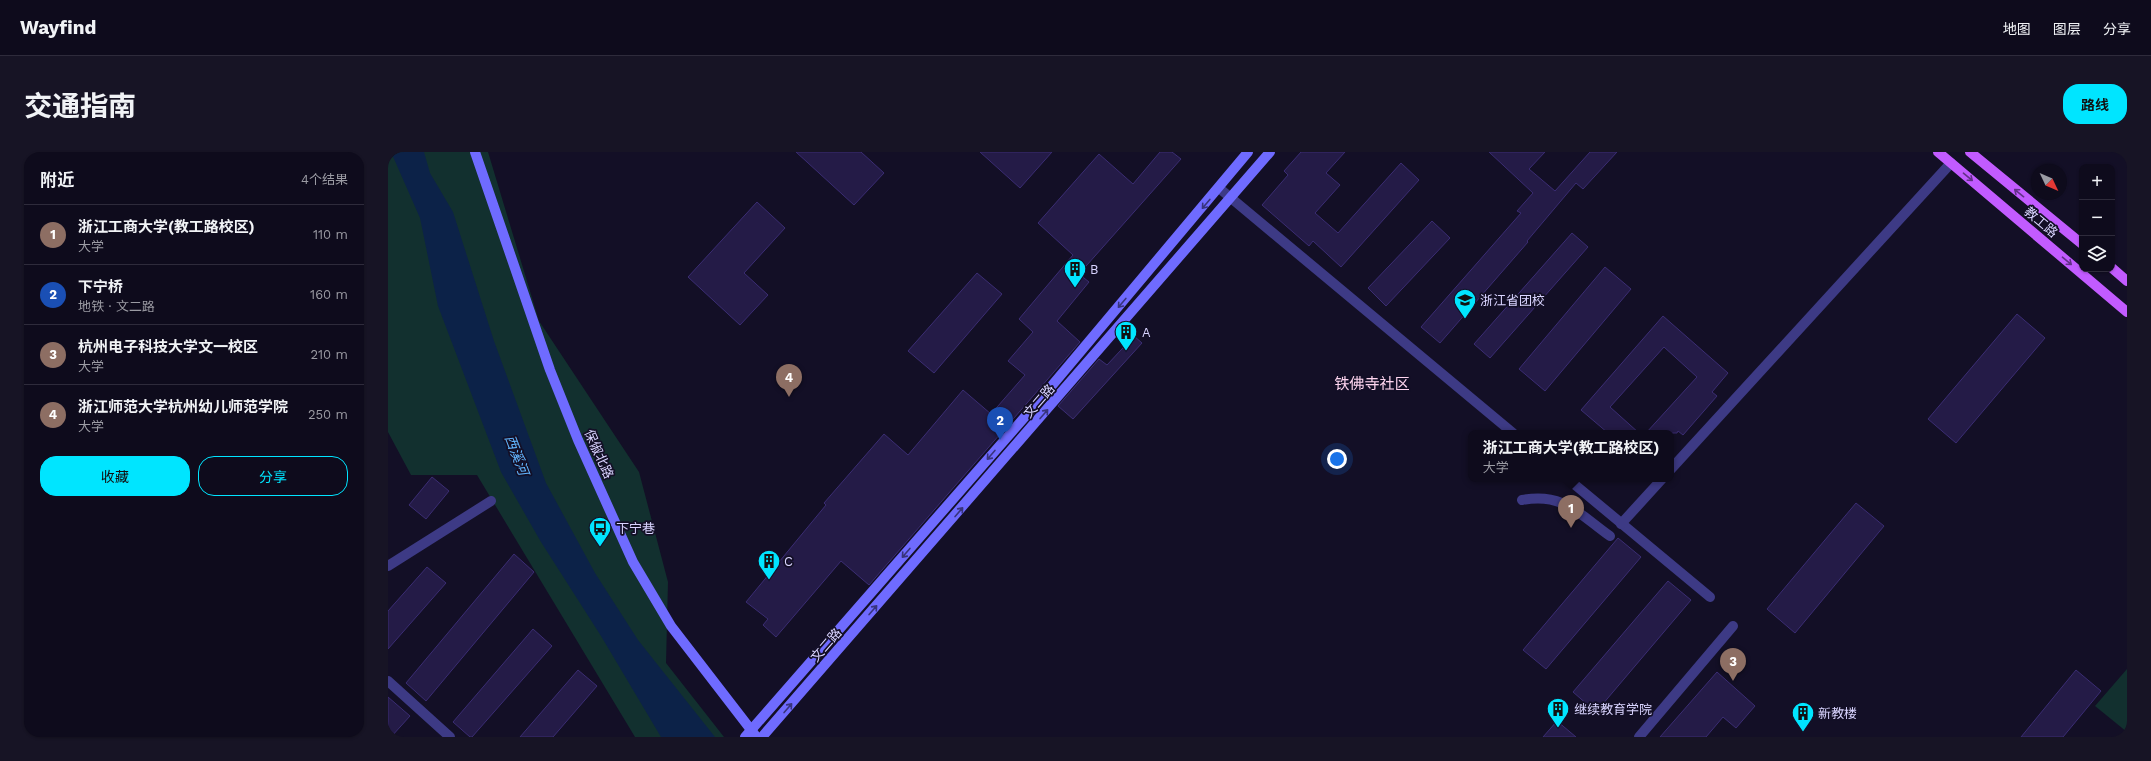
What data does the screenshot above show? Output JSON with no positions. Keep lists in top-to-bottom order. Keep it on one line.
{"streets":{"main road":["教工路","文二路","保俶北路"]},"crossings":[["文二路","保俶北路"]],"districts":["铁佛寺社区"],"water":["西溪河"],"places":{"building":["B","A","C","继续教育学院","新教楼"],"school or university":["浙江省团校"],"bus stop":["下宁巷"]},"north":"bottom right","page":{"header":"Wayfind","nav":["地图","图层","分享"],"title":"交通指南","buttons":["路线",["收藏","分享"]],"heading":["附近","4个结果"],"map_buttons":["+","−"],"list":[{"mark":"1","name":"浙江工商大学(教工路校区)","note":"大学","value":"110 m"},{"mark":"2","name":"下宁桥","note":"地铁 · 文二路","value":"160 m"},{"mark":"3","name":"杭州电子科技大学文一校区","note":"大学","value":"210 m"},{"mark":"4","name":"浙江师范大学杭州幼儿师范学院","note":"大学","value":"250 m"}],"pins":["4","2","1","3"],"popup":["浙江工商大学(教工路校区)","大学"]}}
